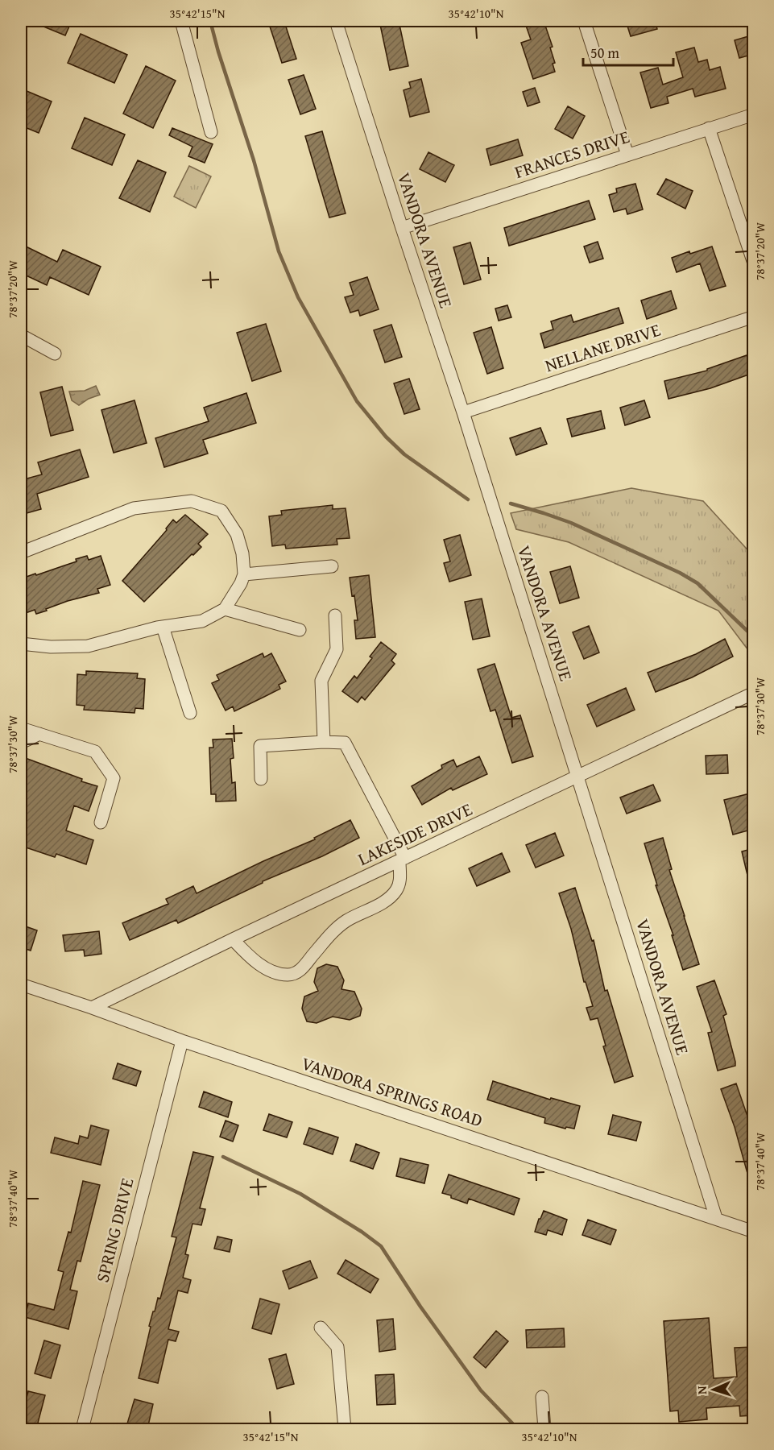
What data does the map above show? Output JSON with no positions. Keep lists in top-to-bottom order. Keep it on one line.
{"streets":{"street":["FRANCES DRIVE","VANDORA AVENUE","NELLANE DRIVE","LAKESIDE DRIVE","VANDORA SPRINGS ROAD","SPRING DRIVE"]},"crossings":[["FRANCES DRIVE","VANDORA AVENUE"],["VANDORA AVENUE","NELLANE DRIVE"],["VANDORA AVENUE","LAKESIDE DRIVE"],["VANDORA AVENUE","VANDORA SPRINGS ROAD"],["LAKESIDE DRIVE","VANDORA SPRINGS ROAD"],["VANDORA SPRINGS ROAD","SPRING DRIVE"]],"scale_bar":"50 m","north":"left","coordinates":["35°42'15\"N","35°42'10\"N","78°37'20\"W","78°37'30\"W","78°37'40\"W"]}
